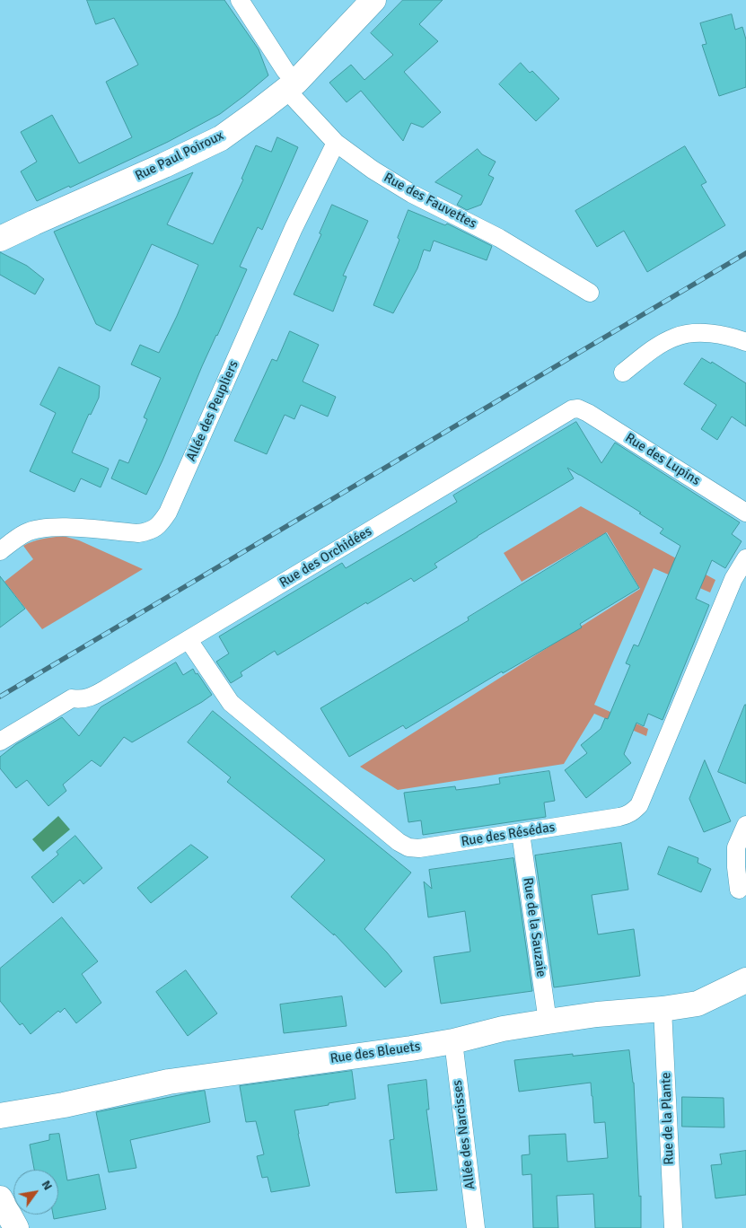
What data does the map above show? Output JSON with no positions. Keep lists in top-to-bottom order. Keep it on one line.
{"streets":{"street":["Rue Paul Poiroux","Rue des Fauvettes","Allée des Peupliers","Rue des Lupins","Rue des Orchidées","Rue des Résédas","Rue de la Sauzaie","Rue des Bleuets","Rue de la Plante","Allée des Narcisses"]},"crossings":[["Rue Paul Poiroux","Rue des Fauvettes"],["Rue des Fauvettes","Allée des Peupliers"],["Rue des Lupins","Rue des Orchidées"],["Rue des Orchidées","Rue des Résédas"],["Rue des Résédas","Rue de la Sauzaie"],["Rue de la Sauzaie","Rue des Bleuets"],["Rue des Bleuets","Rue de la Plante"],["Rue des Bleuets","Allée des Narcisses"]],"north":"top right"}
